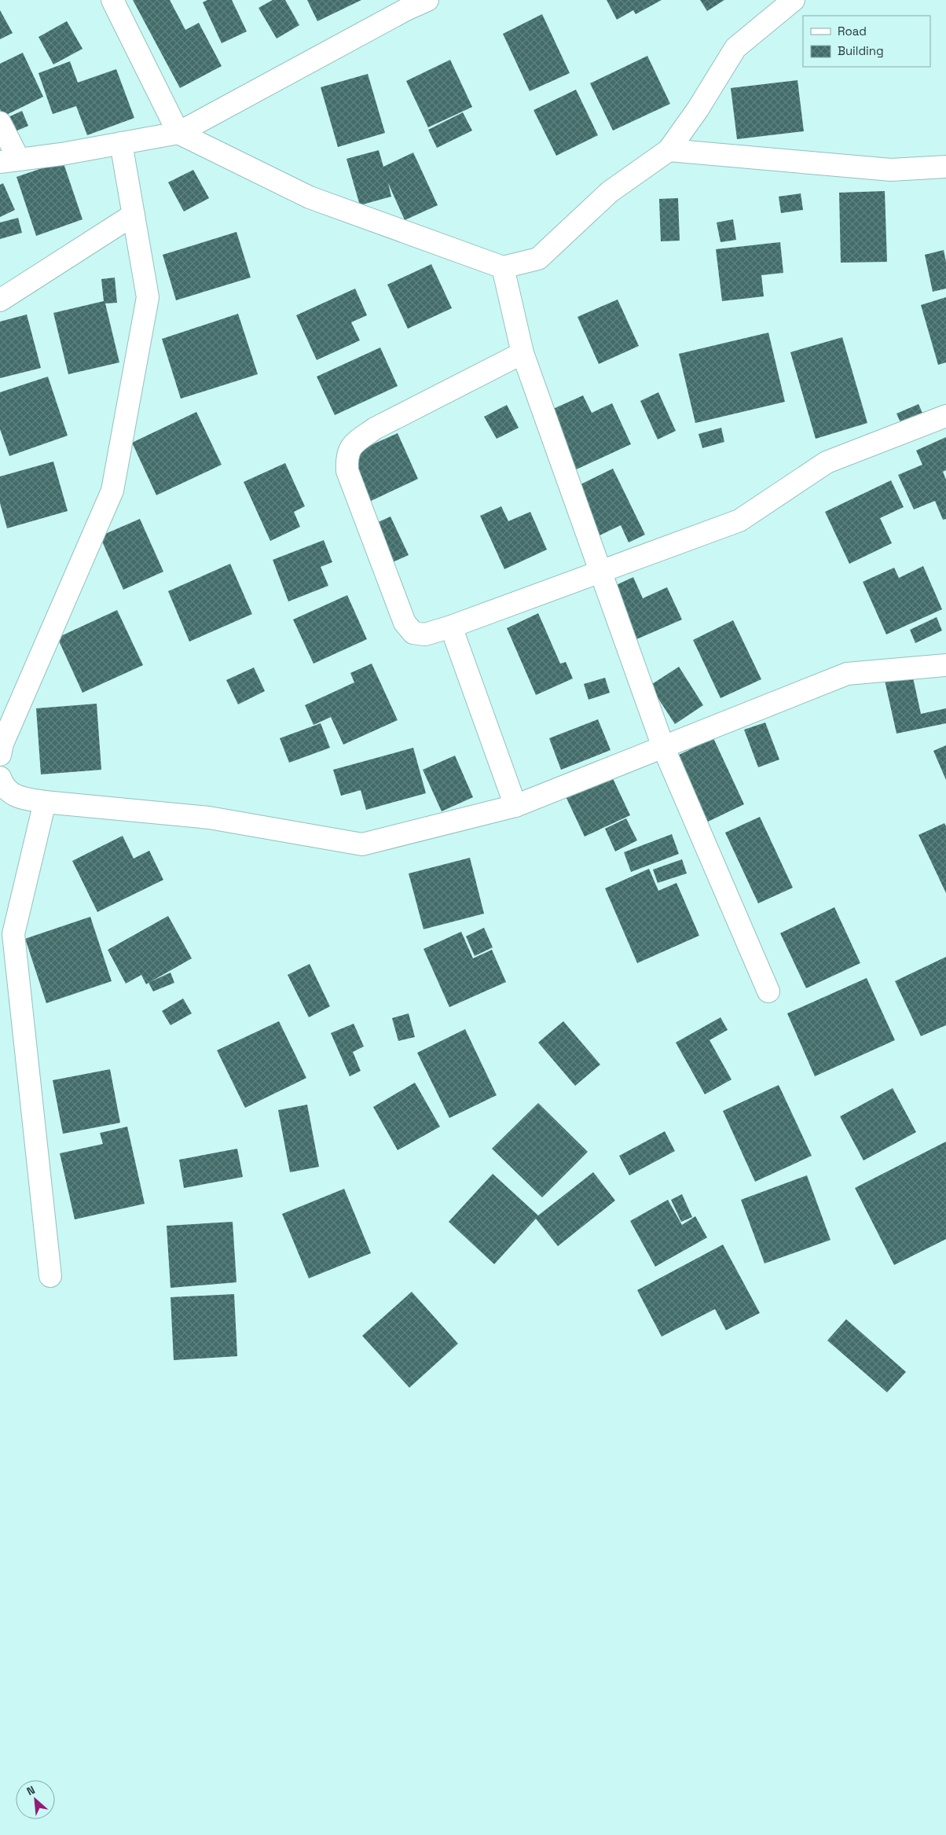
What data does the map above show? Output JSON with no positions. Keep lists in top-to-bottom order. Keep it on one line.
{"legend":["Road","Building"],"north":"top left"}
